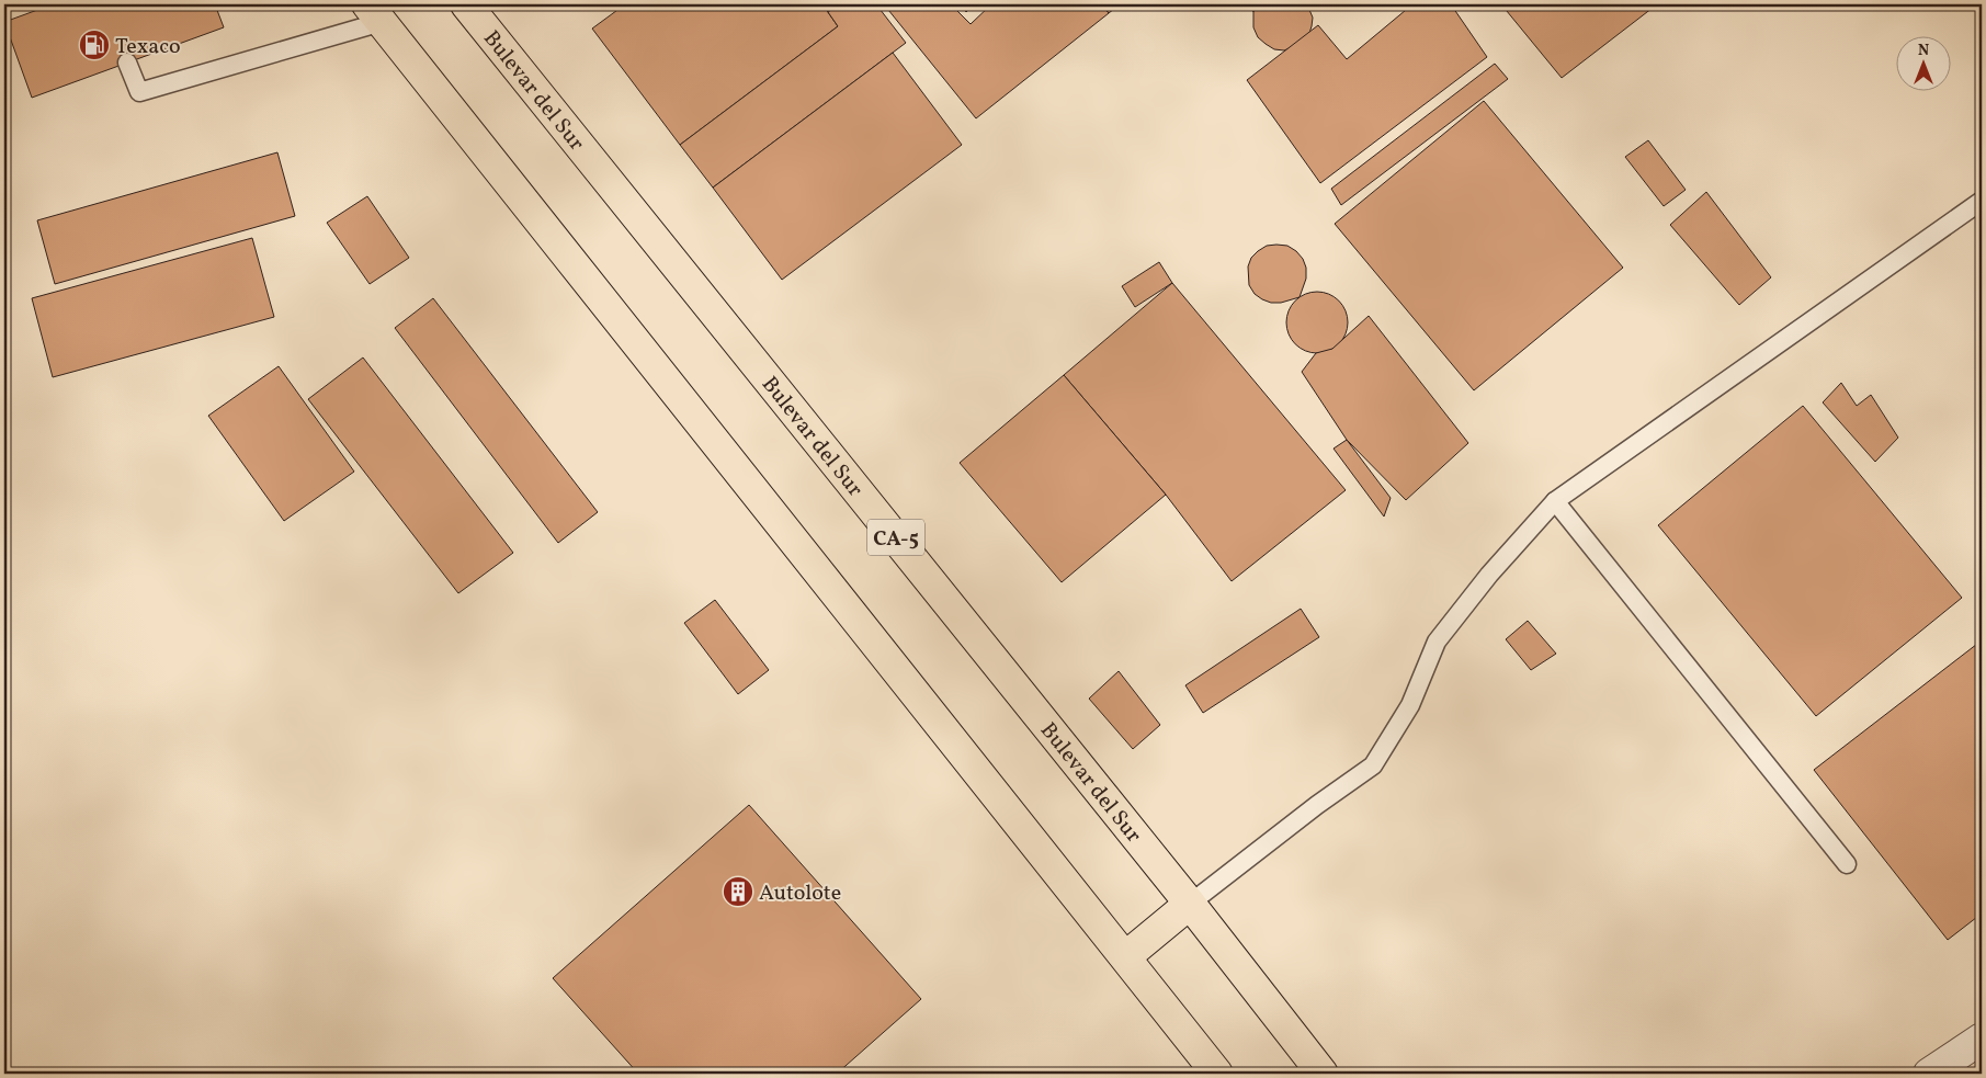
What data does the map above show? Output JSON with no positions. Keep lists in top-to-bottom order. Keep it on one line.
{"streets":{"highway":["Bulevar del Sur","CA-5"]},"places":{"fuel station":["Texaco"],"building":["Autolote"]},"north":"top"}
